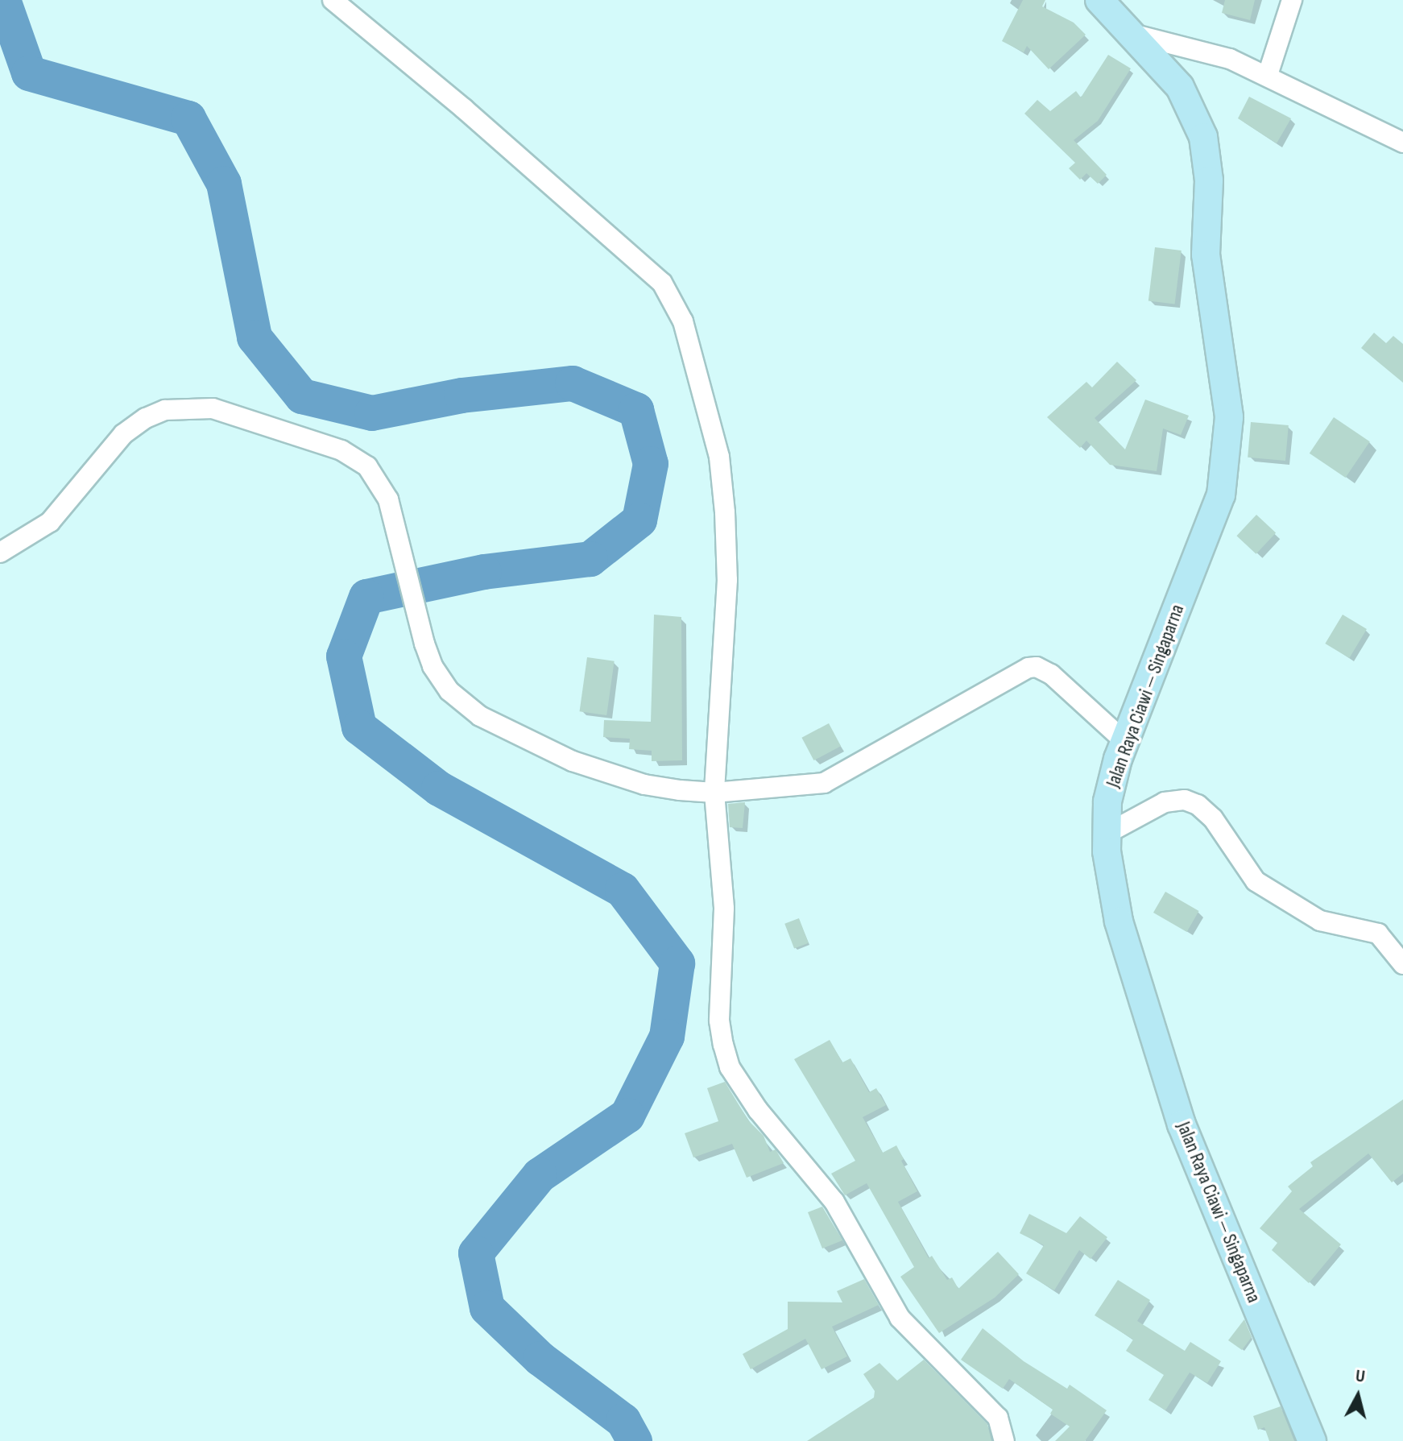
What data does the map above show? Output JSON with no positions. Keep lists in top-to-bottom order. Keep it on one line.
{"streets":{"main road":["Jalan Raya Ciawi — Singaparna"]},"north":"top"}
